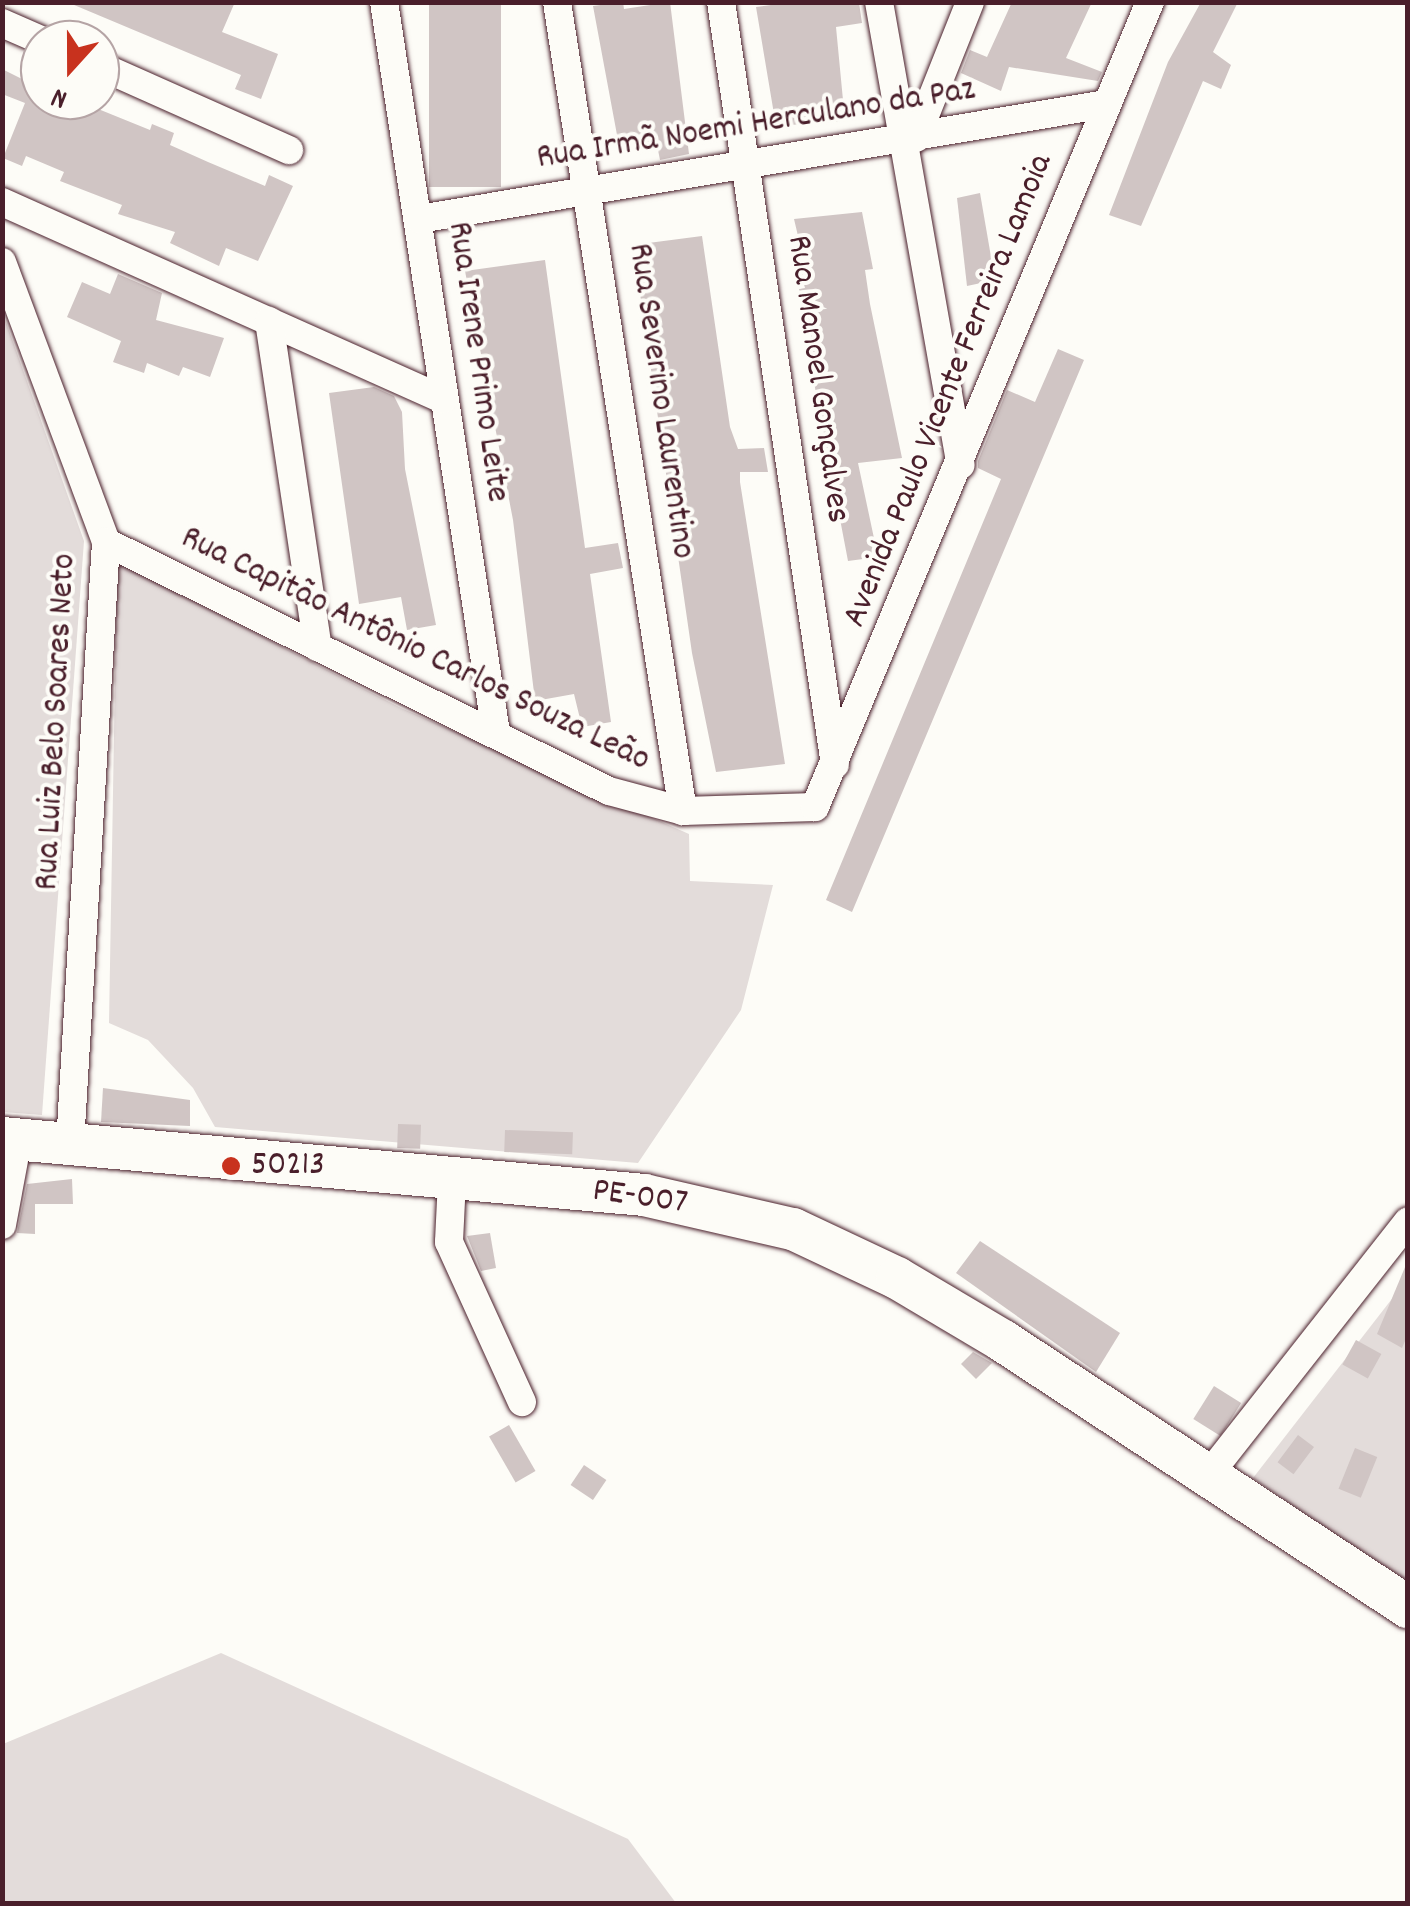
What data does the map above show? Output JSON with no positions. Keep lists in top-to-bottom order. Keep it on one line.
{"streets":{"main road":["PE-007"],"street":["Rua Irmã Noemi Herculano da Paz","Rua Irene Primo Leite","Rua Manoel Gonçalves","Avenida Paulo Vicente Ferreira Lamoia","Rua Severino Laurentino","Rua Capitão Antônio Carlos Souza Leão","Rua Luiz Belo Soares Neto"]},"crossings":[["Rua Irmã Noemi Herculano da Paz","Rua Irene Primo Leite"],["Rua Irmã Noemi Herculano da Paz","Rua Manoel Gonçalves"],["Rua Irmã Noemi Herculano da Paz","Avenida Paulo Vicente Ferreira Lamoia"],["Rua Irmã Noemi Herculano da Paz","Rua Severino Laurentino"],["Rua Irene Primo Leite","Rua Capitão Antônio Carlos Souza Leão"],["Rua Manoel Gonçalves","Avenida Paulo Vicente Ferreira Lamoia"],["Avenida Paulo Vicente Ferreira Lamoia","Rua Capitão Antônio Carlos Souza Leão"],["Rua Severino Laurentino","Rua Capitão Antônio Carlos Souza Leão"],["Rua Capitão Antônio Carlos Souza Leão","Rua Luiz Belo Soares Neto"],["Rua Luiz Belo Soares Neto","PE-007"]],"places":["50213"],"north":"bottom"}
